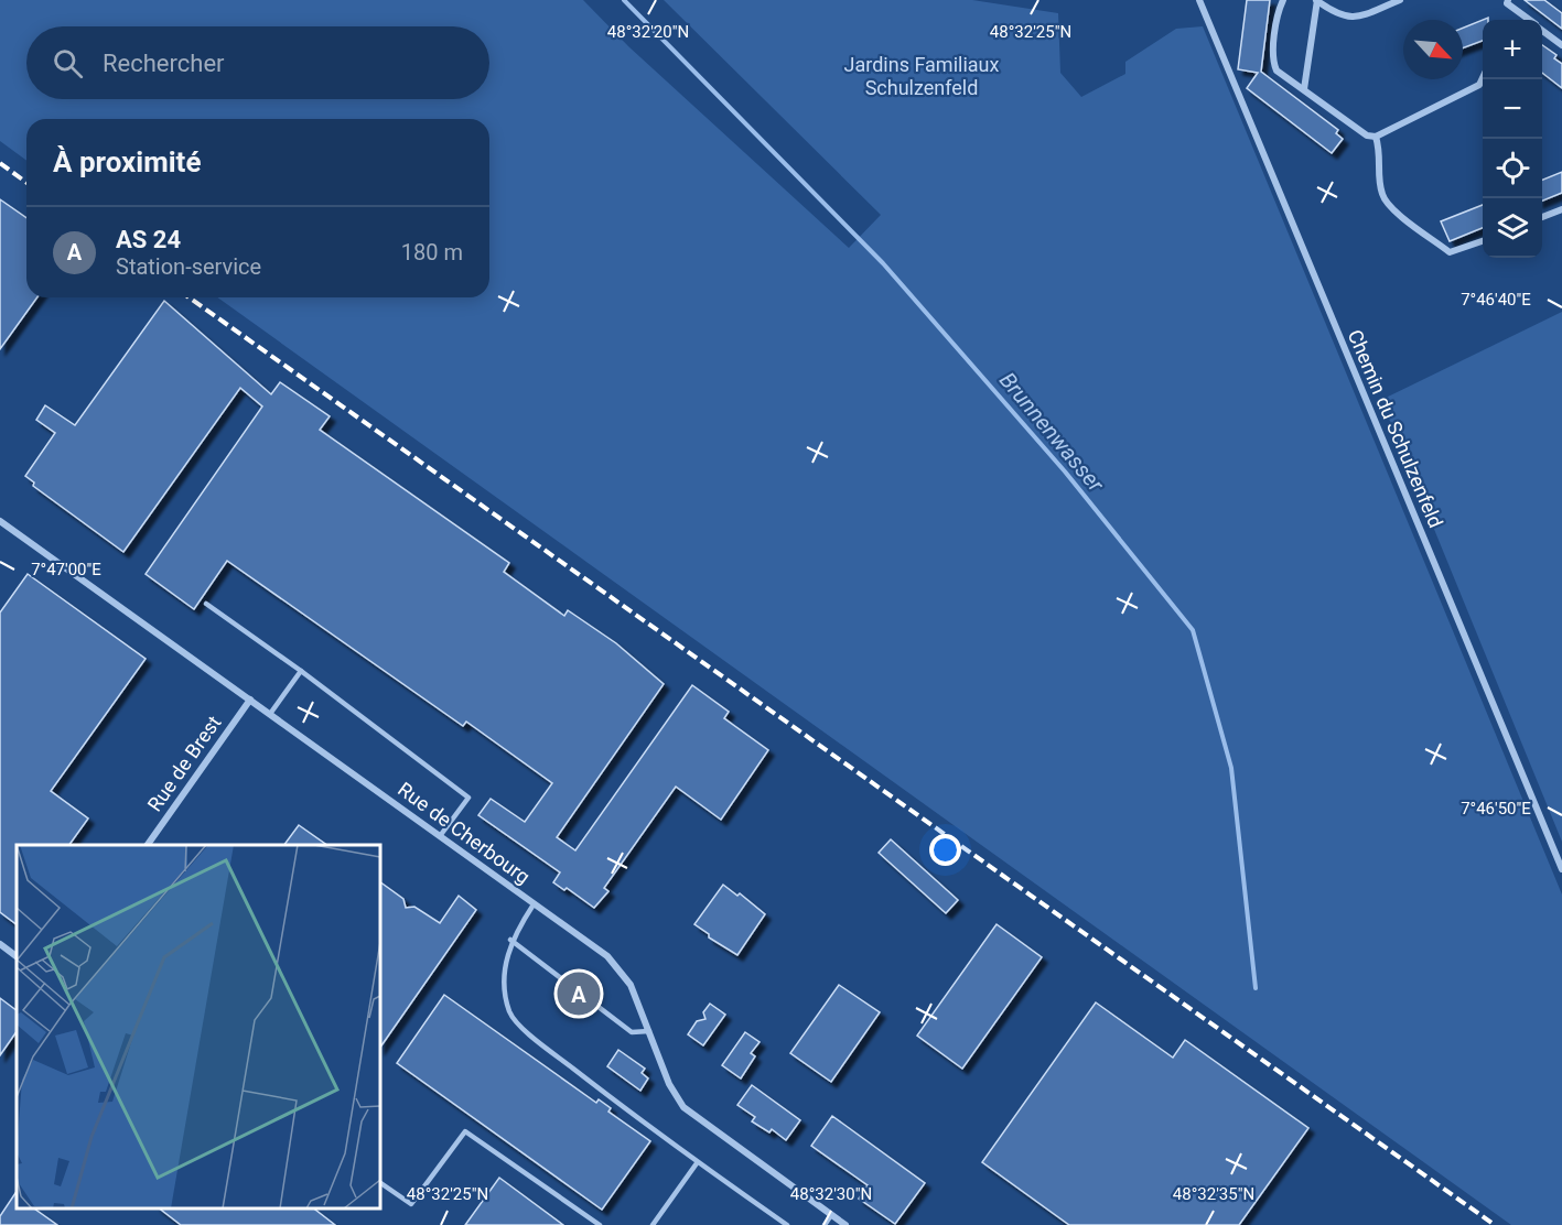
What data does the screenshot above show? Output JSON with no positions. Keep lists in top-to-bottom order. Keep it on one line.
{"streets":{"street":["Chemin du Schulzenfeld","Rue de Brest","Rue de Cherbourg"]},"crossings":[["Rue de Brest","Rue de Cherbourg"]],"water":["Brunnenwasser"],"parks":["Jardins Familiaux Schulzenfeld"],"north":"bottom right","page":{"map_buttons":["+","−"],"search":"Rechercher","heading":"À proximité","list":[{"mark":"A","name":"AS 24","note":"Station-service","value":"180 m"}],"pins":"A"},"coordinates":["48°32'20\"N","48°32'25\"N","7°46'40\"E","7°47'00\"E","7°46'50\"E","48°32'30\"N","48°32'35\"N"]}
